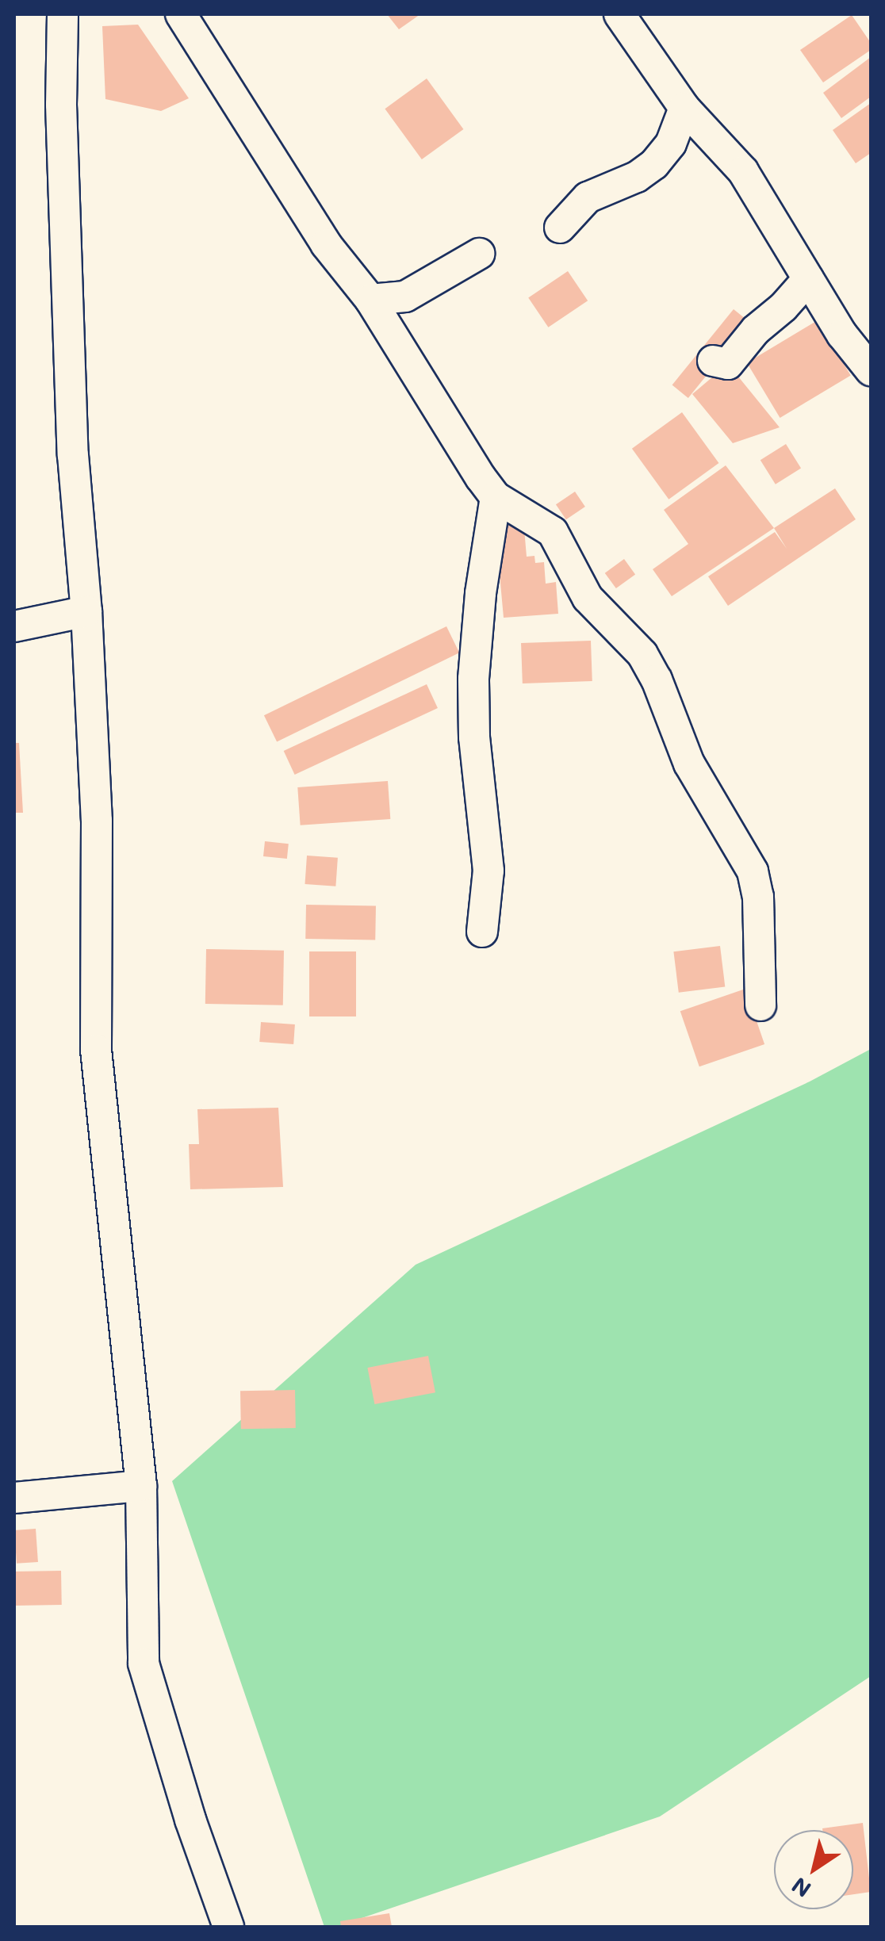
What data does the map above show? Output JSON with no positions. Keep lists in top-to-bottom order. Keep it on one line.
{"north":"bottom left"}
